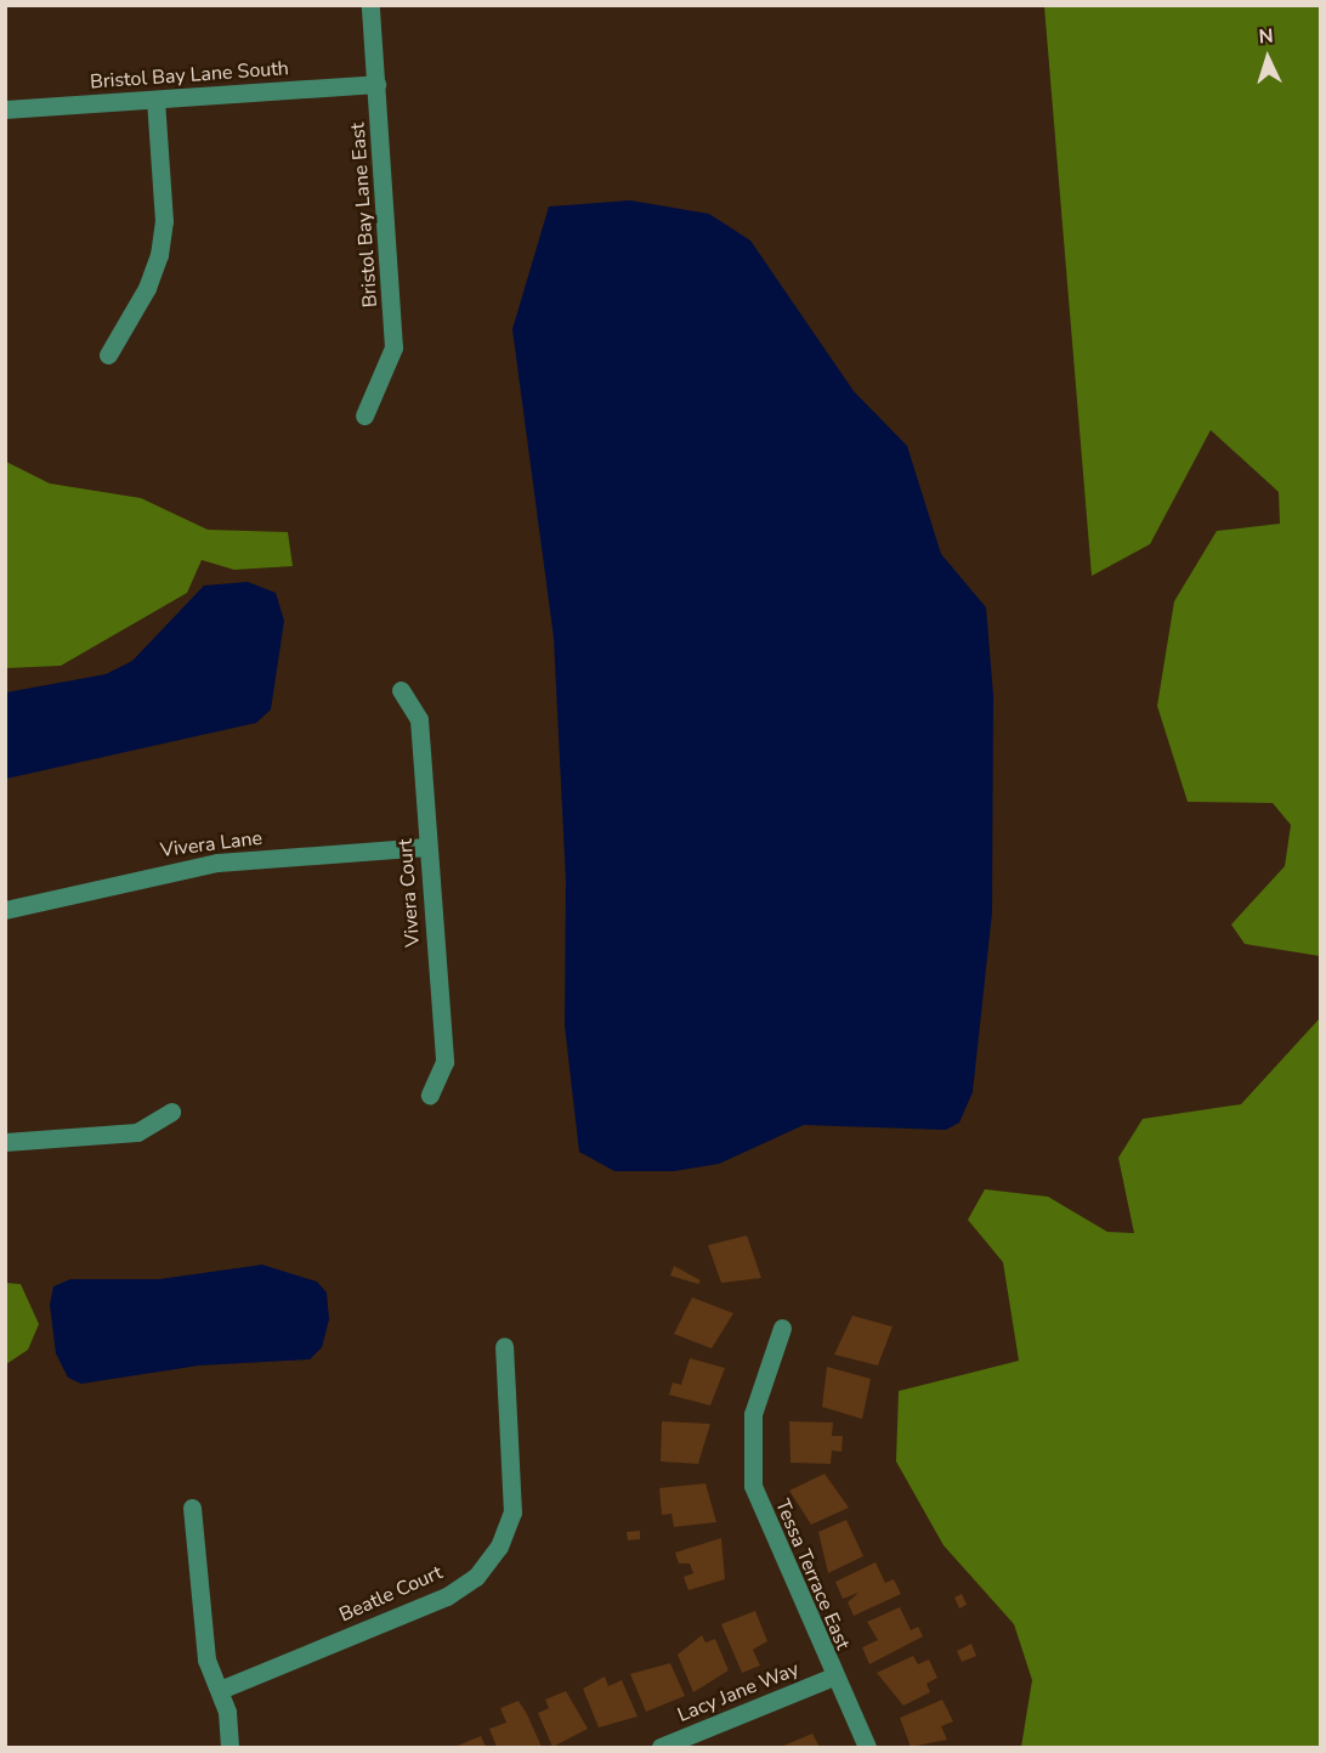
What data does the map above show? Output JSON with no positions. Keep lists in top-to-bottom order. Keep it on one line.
{"streets":{"street":["Bristol Bay Lane South","Bristol Bay Lane East","Vivera Lane","Vivera Court","Tessa Terrace East","Beatle Court","Lacy Jane Way"]},"crossings":[["Bristol Bay Lane South","Bristol Bay Lane East"],["Vivera Lane","Vivera Court"],["Tessa Terrace East","Lacy Jane Way"]],"north":"top"}
